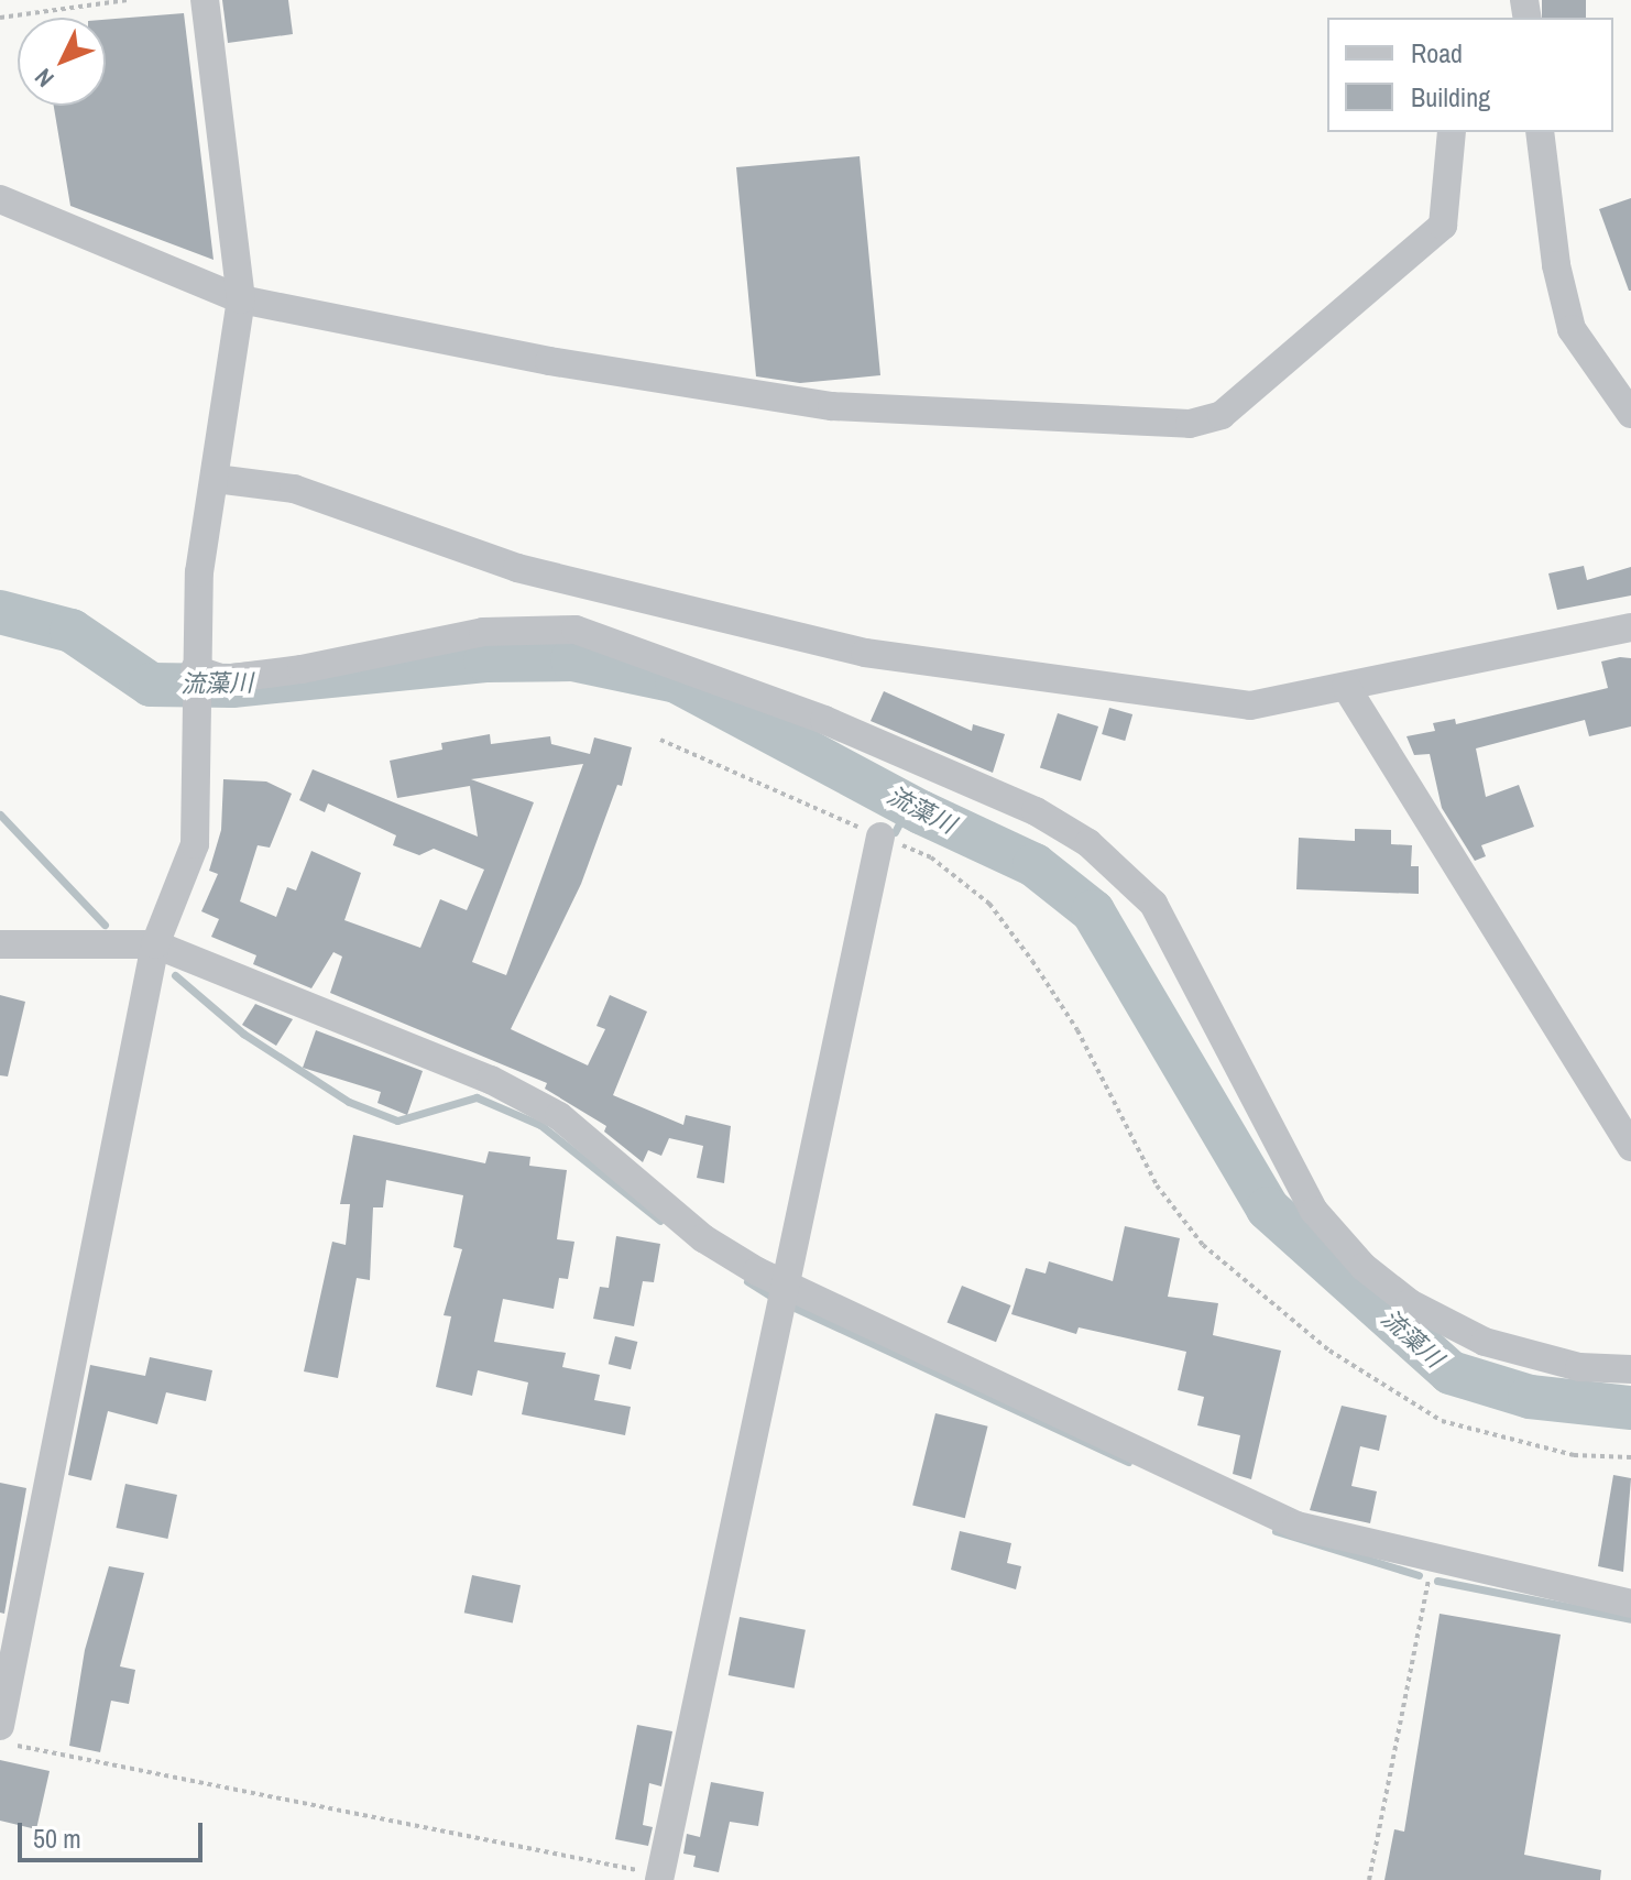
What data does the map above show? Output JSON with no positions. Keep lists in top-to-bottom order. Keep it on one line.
{"water":["流藻川"],"legend":["Road","Building"],"scale_bar":"50 m","north":"bottom left"}
